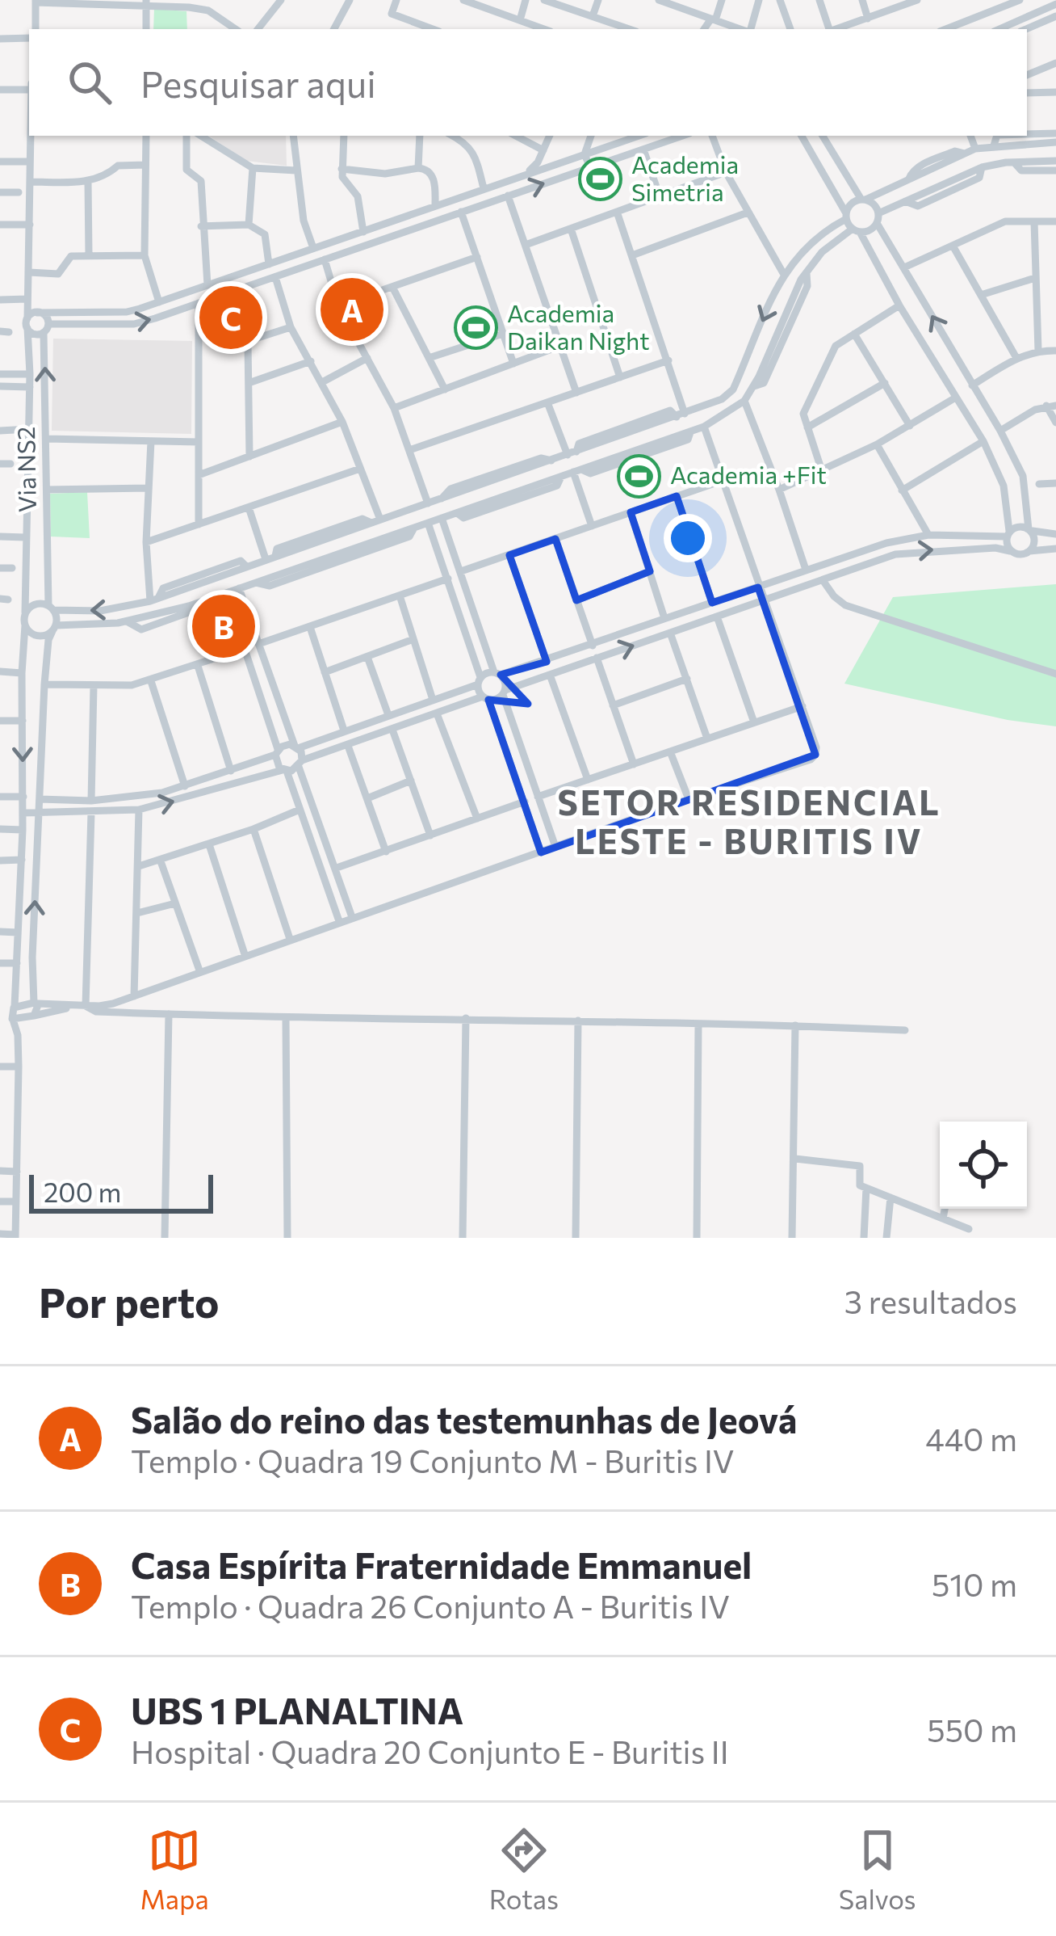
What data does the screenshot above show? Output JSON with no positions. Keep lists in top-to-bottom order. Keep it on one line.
{"streets":{"street":["Via NS2"]},"districts":["SETOR RESIDENCIAL LESTE - BURITIS IV"],"places":{"sports":["Academia Simetria","Academia Daikan Night","Academia +Fit"]},"scale_bar":"200 m","page":{"search":"Pesquisar aqui","pins":["A","C","B"],"scale":"200 m","heading":["Por perto","3 resultados"],"list":[{"mark":"A","name":"Salão do reino das testemunhas de Jeová","note":"Templo · Quadra 19 Conjunto M - Buritis IV","value":"440 m"},{"mark":"B","name":"Casa Espírita Fraternidade Emmanuel","note":"Templo · Quadra 26 Conjunto A - Buritis IV","value":"510 m"},{"mark":"C","name":"UBS 1 PLANALTINA","note":"Hospital · Quadra 20 Conjunto E - Buritis II","value":"550 m"}],"nav":["Mapa","Rotas","Salvos"]}}
